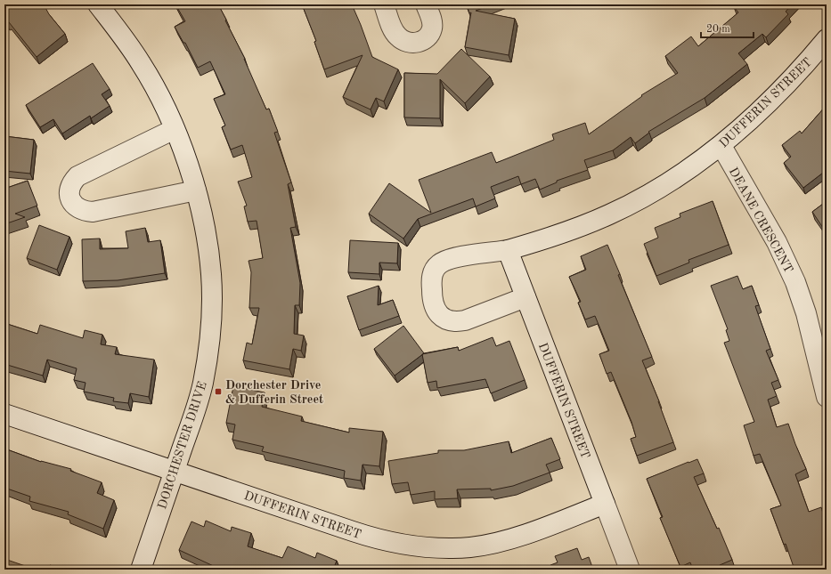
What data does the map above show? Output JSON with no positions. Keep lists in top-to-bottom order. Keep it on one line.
{"streets":{"street":["DUFFERIN STREET","DEANE CRESCENT","DORCHESTER DRIVE"]},"crossings":[["DUFFERIN STREET","DEANE CRESCENT"],["DUFFERIN STREET","DORCHESTER DRIVE"]],"places":{"transit":["Dorchester Drive & Dufferin Street"]},"scale_bar":"20 m"}
